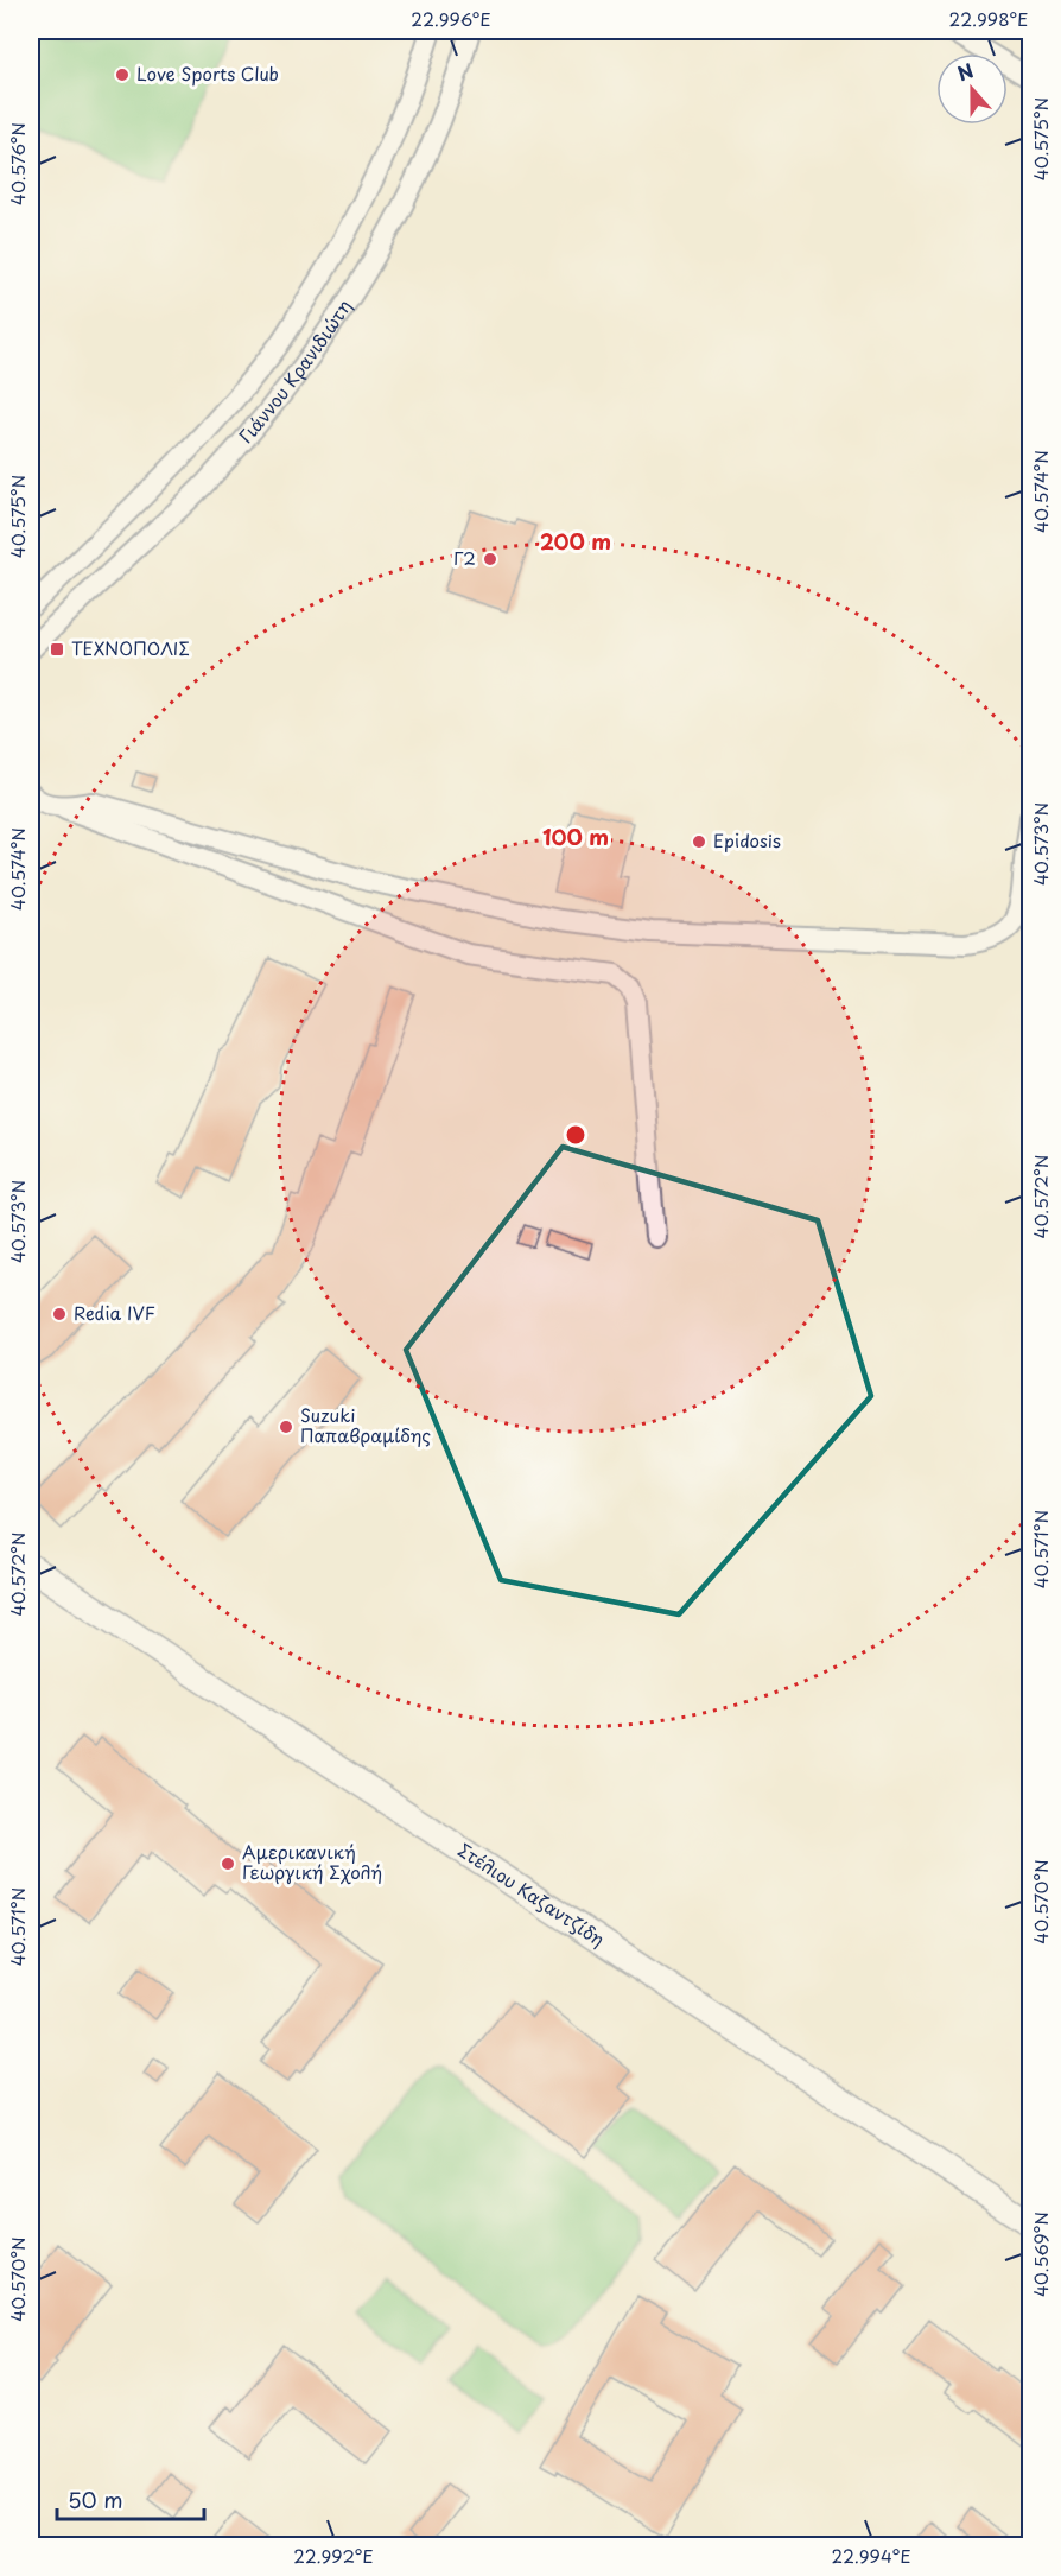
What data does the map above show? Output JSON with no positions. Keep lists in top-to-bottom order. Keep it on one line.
{"streets":{"main road":["Στέλιου Καζαντζίδη"],"street":["Γιάννου Κρανιδιώτη"]},"places":{"other":["Love Sports Club","Γ2","Epidosis","Redia IVF","Suzuki Παπαβραμίδης","Αμερικανική Γεωργική Σχολή"],"transit":["ΤΕΧΝΟΠΟΛΙΣ"]},"scale_bar":"50 m","north":"top","coordinates":["22.996°E","22.998°E","40.575°N","40.576°N","40.574°N","40.573°N","40.572°N","40.571°N","40.570°N","40.569°N","22.992°E","22.994°E"],"rings":["200 m","100 m"]}
